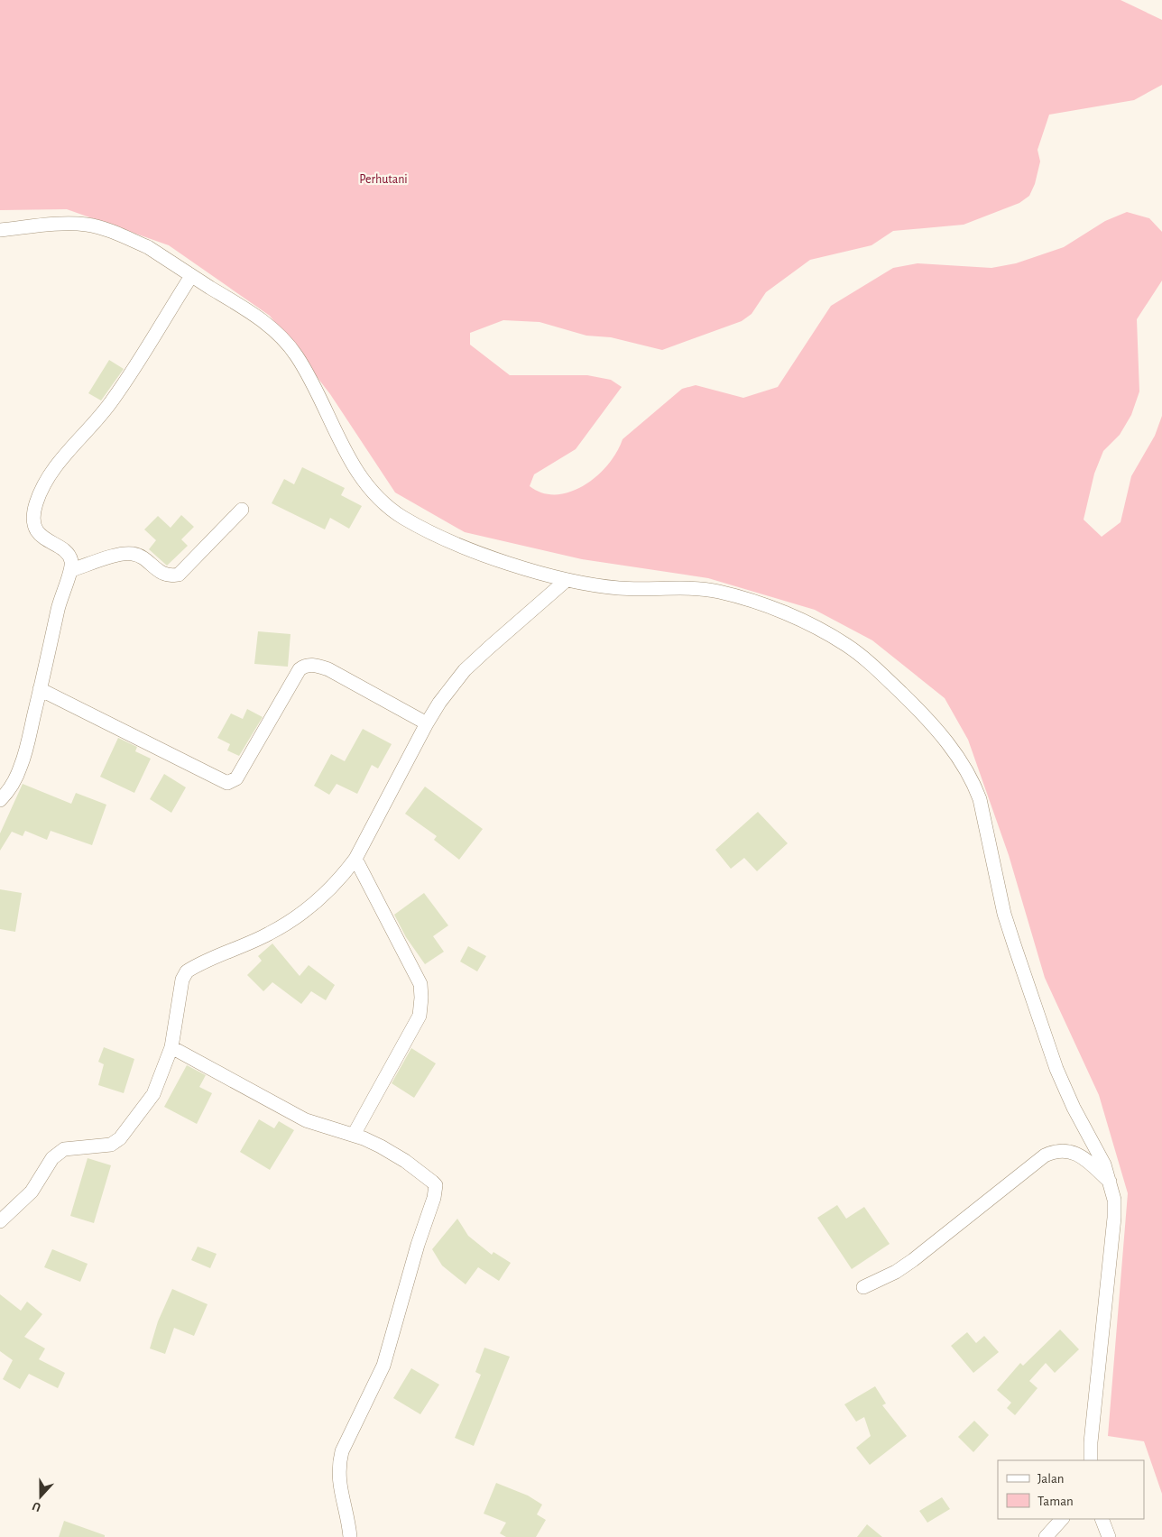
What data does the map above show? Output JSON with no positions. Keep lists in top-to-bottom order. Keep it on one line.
{"parks":["Perhutani"],"legend":["Jalan","Taman"],"north":"bottom"}
